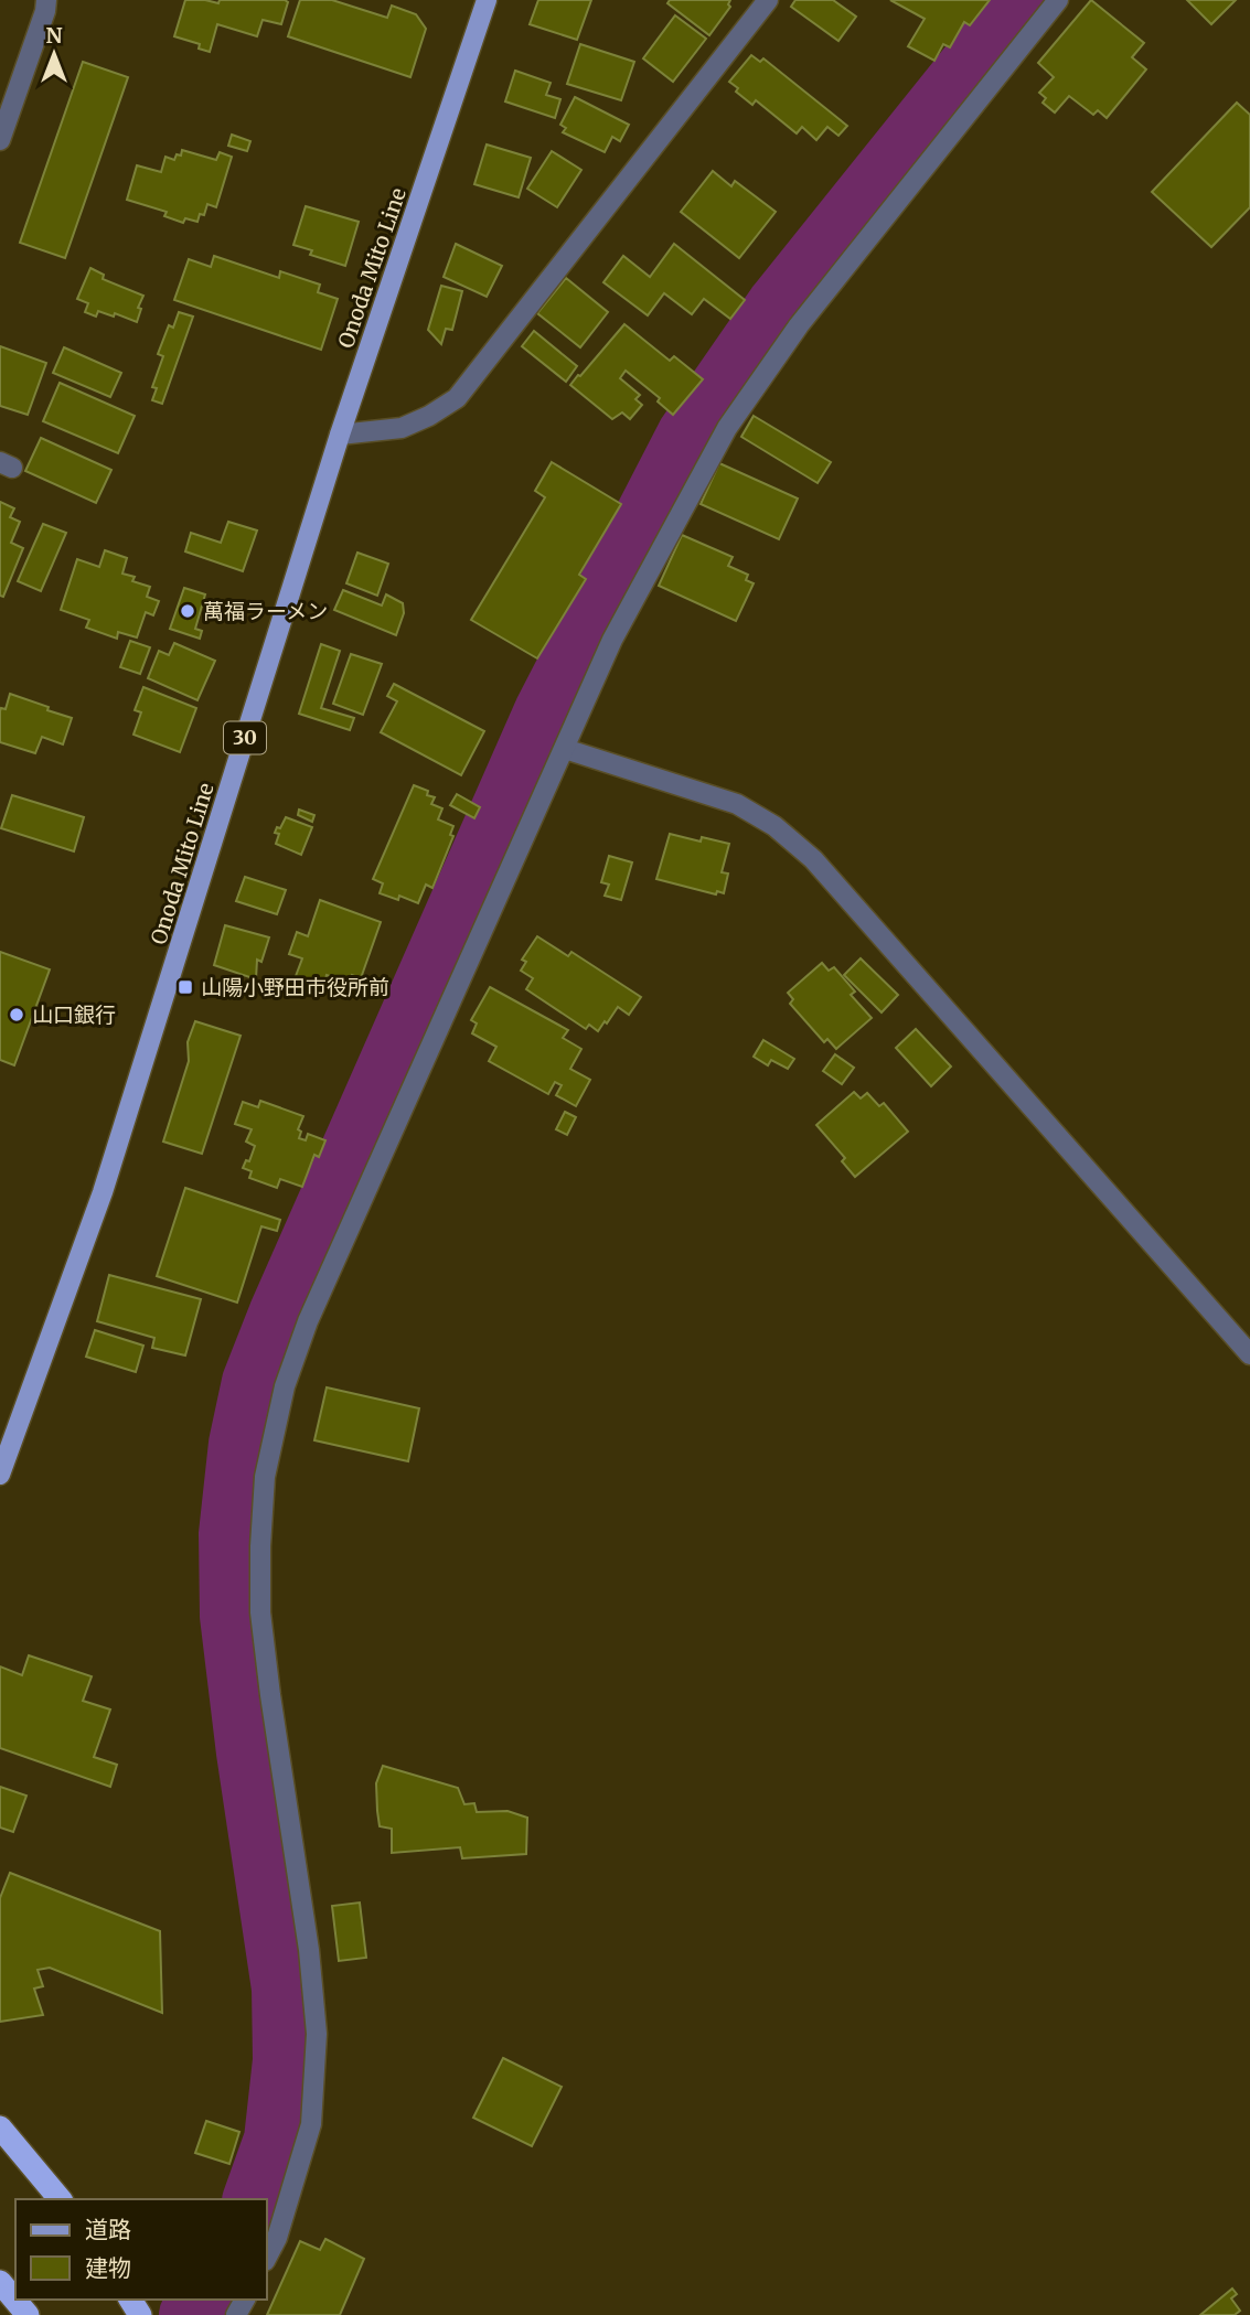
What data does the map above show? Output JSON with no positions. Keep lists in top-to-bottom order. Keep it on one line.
{"streets":{"main road":["Onoda Mito Line","30"]},"places":{"other":["萬福ラーメン","山口銀行"],"transit":["山陽小野田市役所前"]},"legend":["道路","建物"],"north":"top"}
